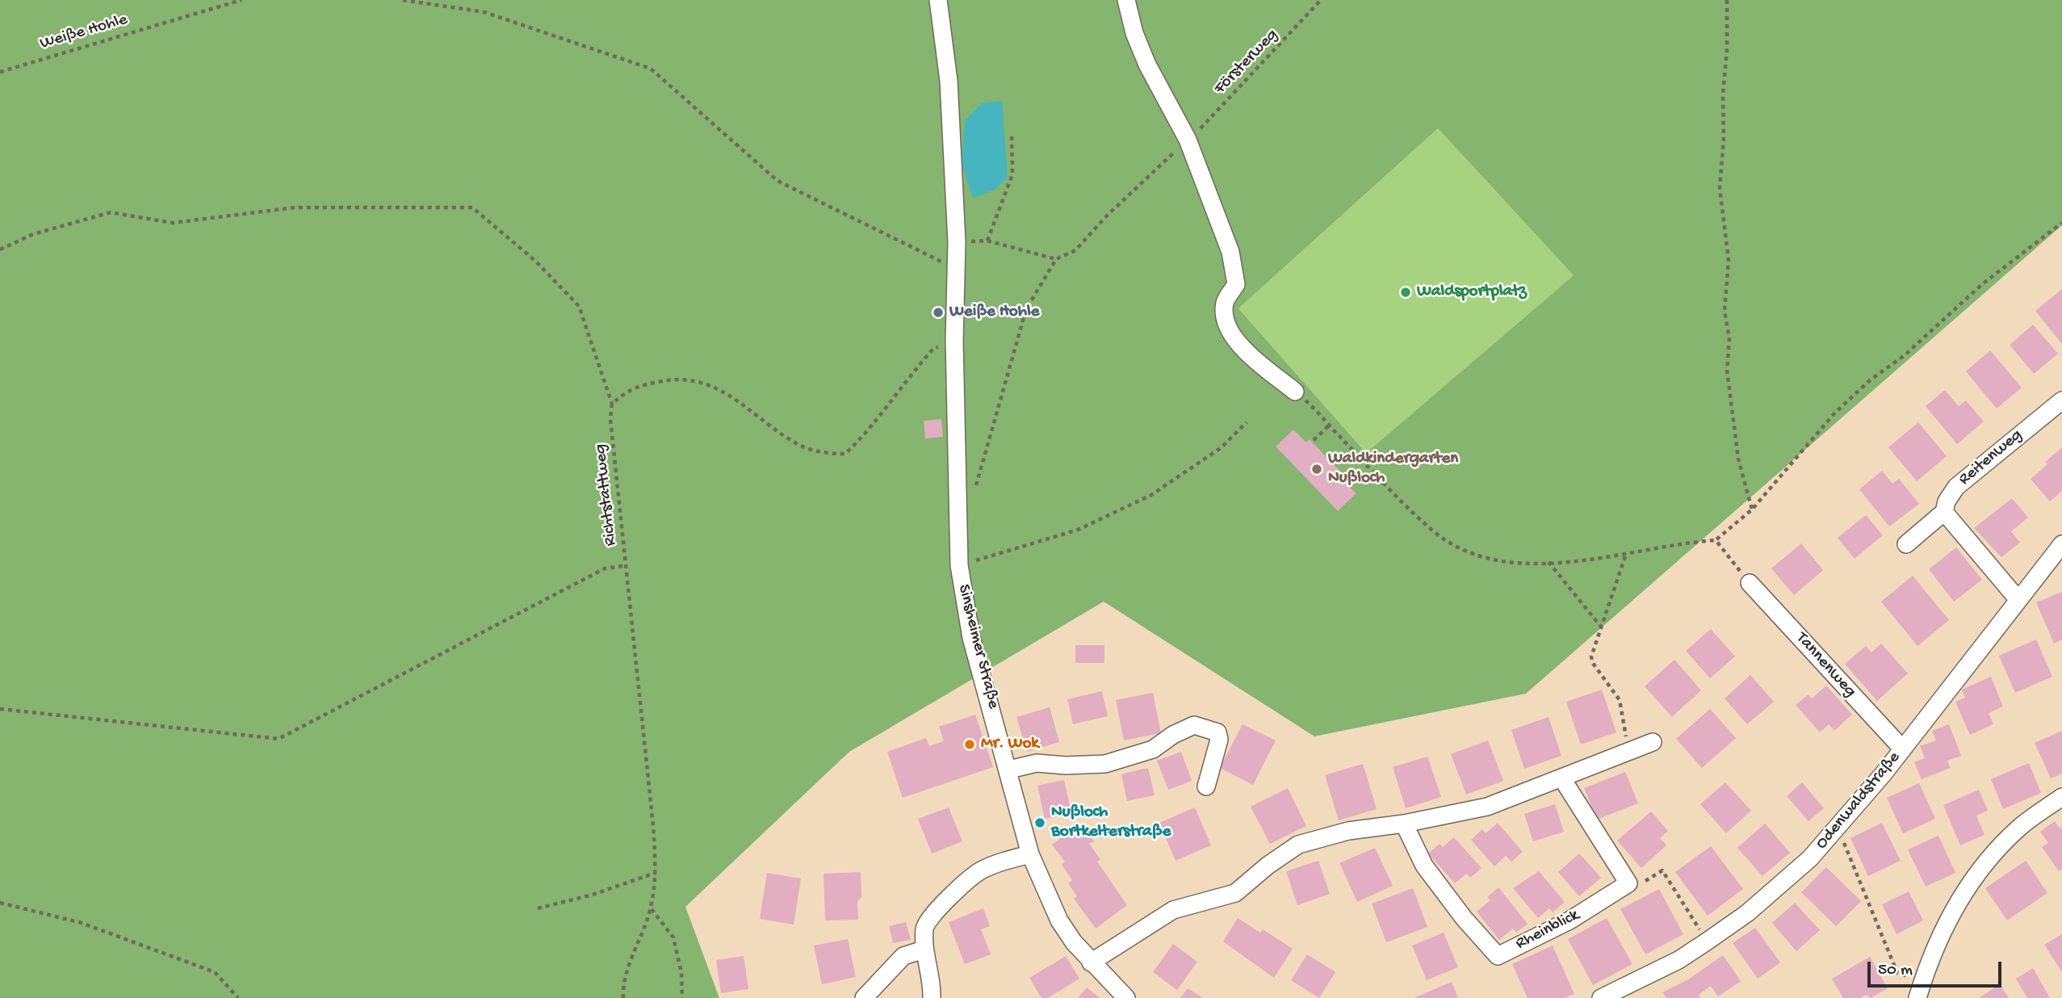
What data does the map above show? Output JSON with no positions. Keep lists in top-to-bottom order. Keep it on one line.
{"streets":{"street":["Reitenweg","Sinsheimer Straße","Tannenweg","Odenwaldstraße","Rheinblick"],"path":["Weiße Hohle","Försterweg","Richtstattweg"]},"crossings":[["Tannenweg","Odenwaldstraße"]],"places":["Waldsportplatz","Weiße Hohle","Waldkindergarten Nußloch","Mr. Wok","Nußloch Bortkelterstraße"],"scale_bar":"50 m"}
